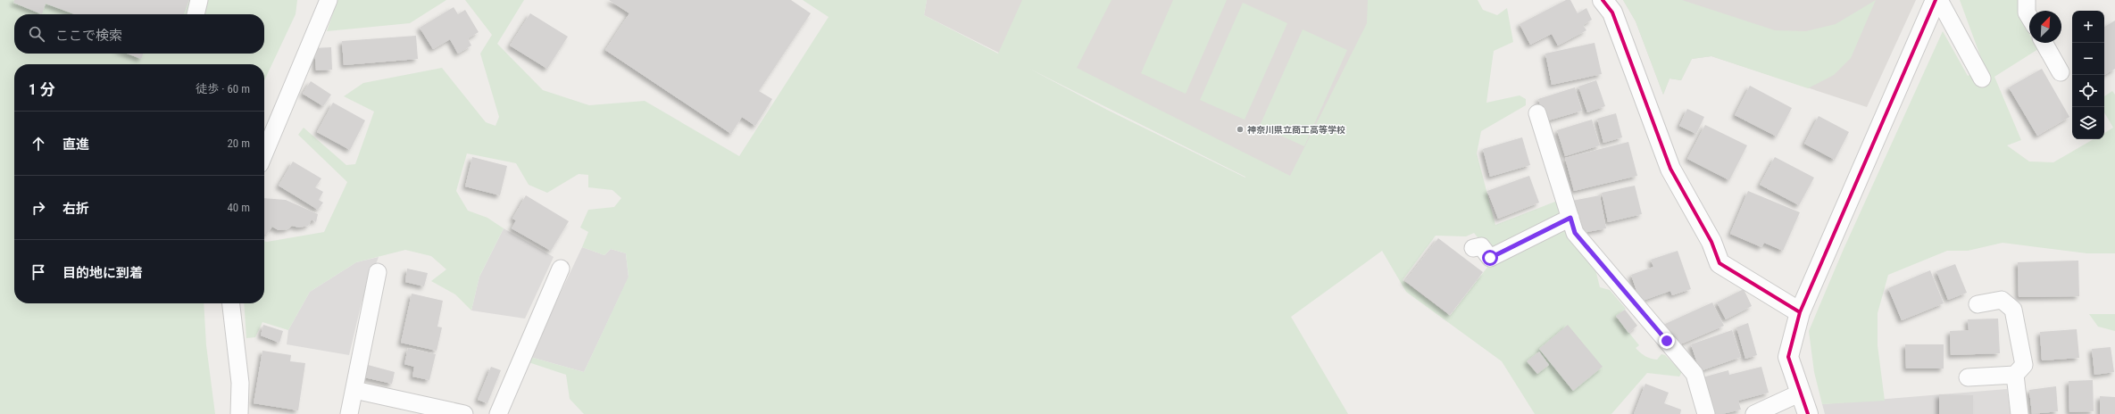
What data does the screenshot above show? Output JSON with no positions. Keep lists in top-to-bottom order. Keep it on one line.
{"places":["神奈川県立商工高等学校"],"north":"top right","page":{"map_buttons":["+","−"],"search":"ここで検索","heading":["1 分","徒歩 · 60 m"],"list":[["直進","20 m"],["右折","40 m"],"目的地に到着"]}}
